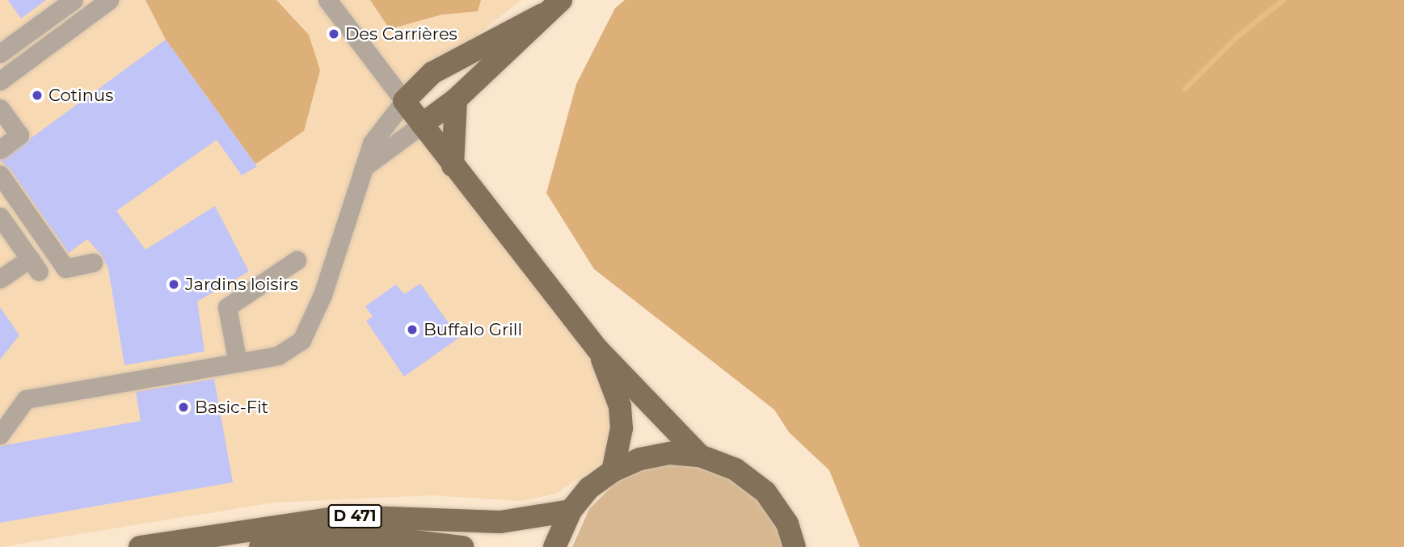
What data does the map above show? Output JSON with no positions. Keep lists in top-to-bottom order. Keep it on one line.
{"streets":{"main road":["D 471"]},"places":["Des Carrières","Cotinus","Jardins loisirs","Buffalo Grill","Basic-Fit"]}
